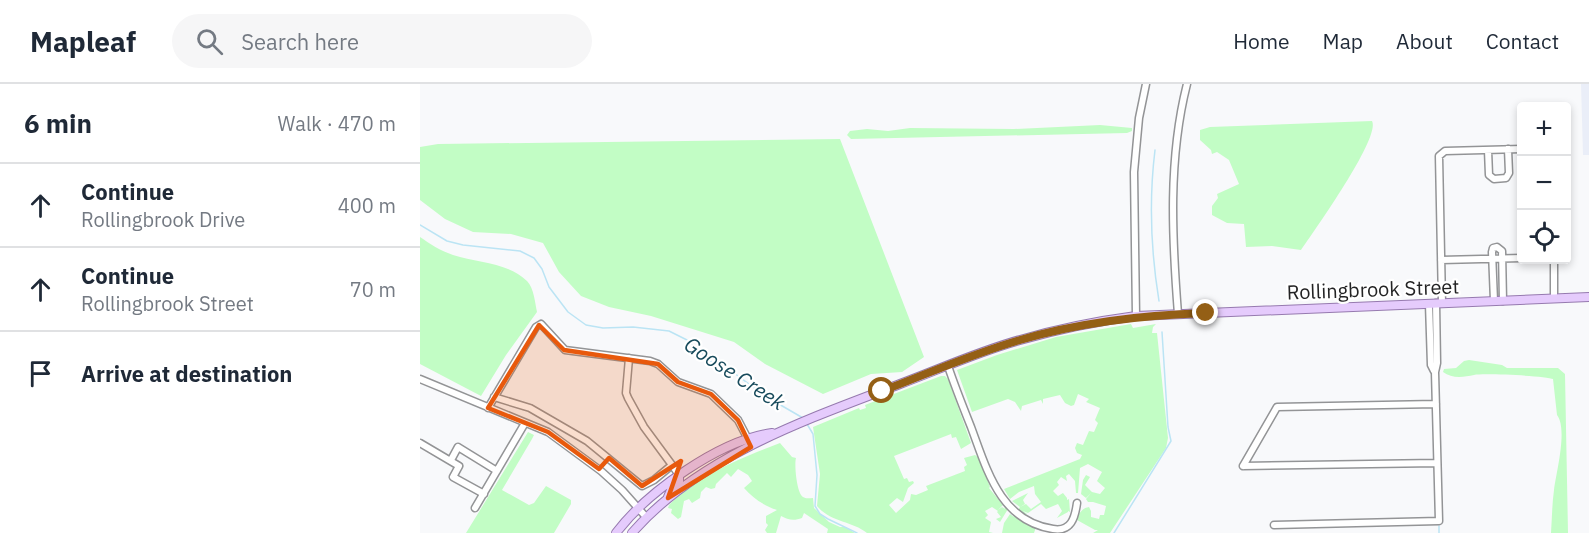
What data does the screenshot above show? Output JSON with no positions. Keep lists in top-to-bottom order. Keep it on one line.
{"streets":{"main road":["Rollingbrook Street"]},"water":["Goose Creek"],"page":{"header":"Mapleaf","search":"Search here","nav":["Home","Map","About","Contact"],"heading":["6 min","Walk · 470 m"],"map_buttons":["+","−"],"list":[["Continue","Rollingbrook Drive","400 m"],["Continue","Rollingbrook Street","70 m"],"Arrive at destination"]}}
